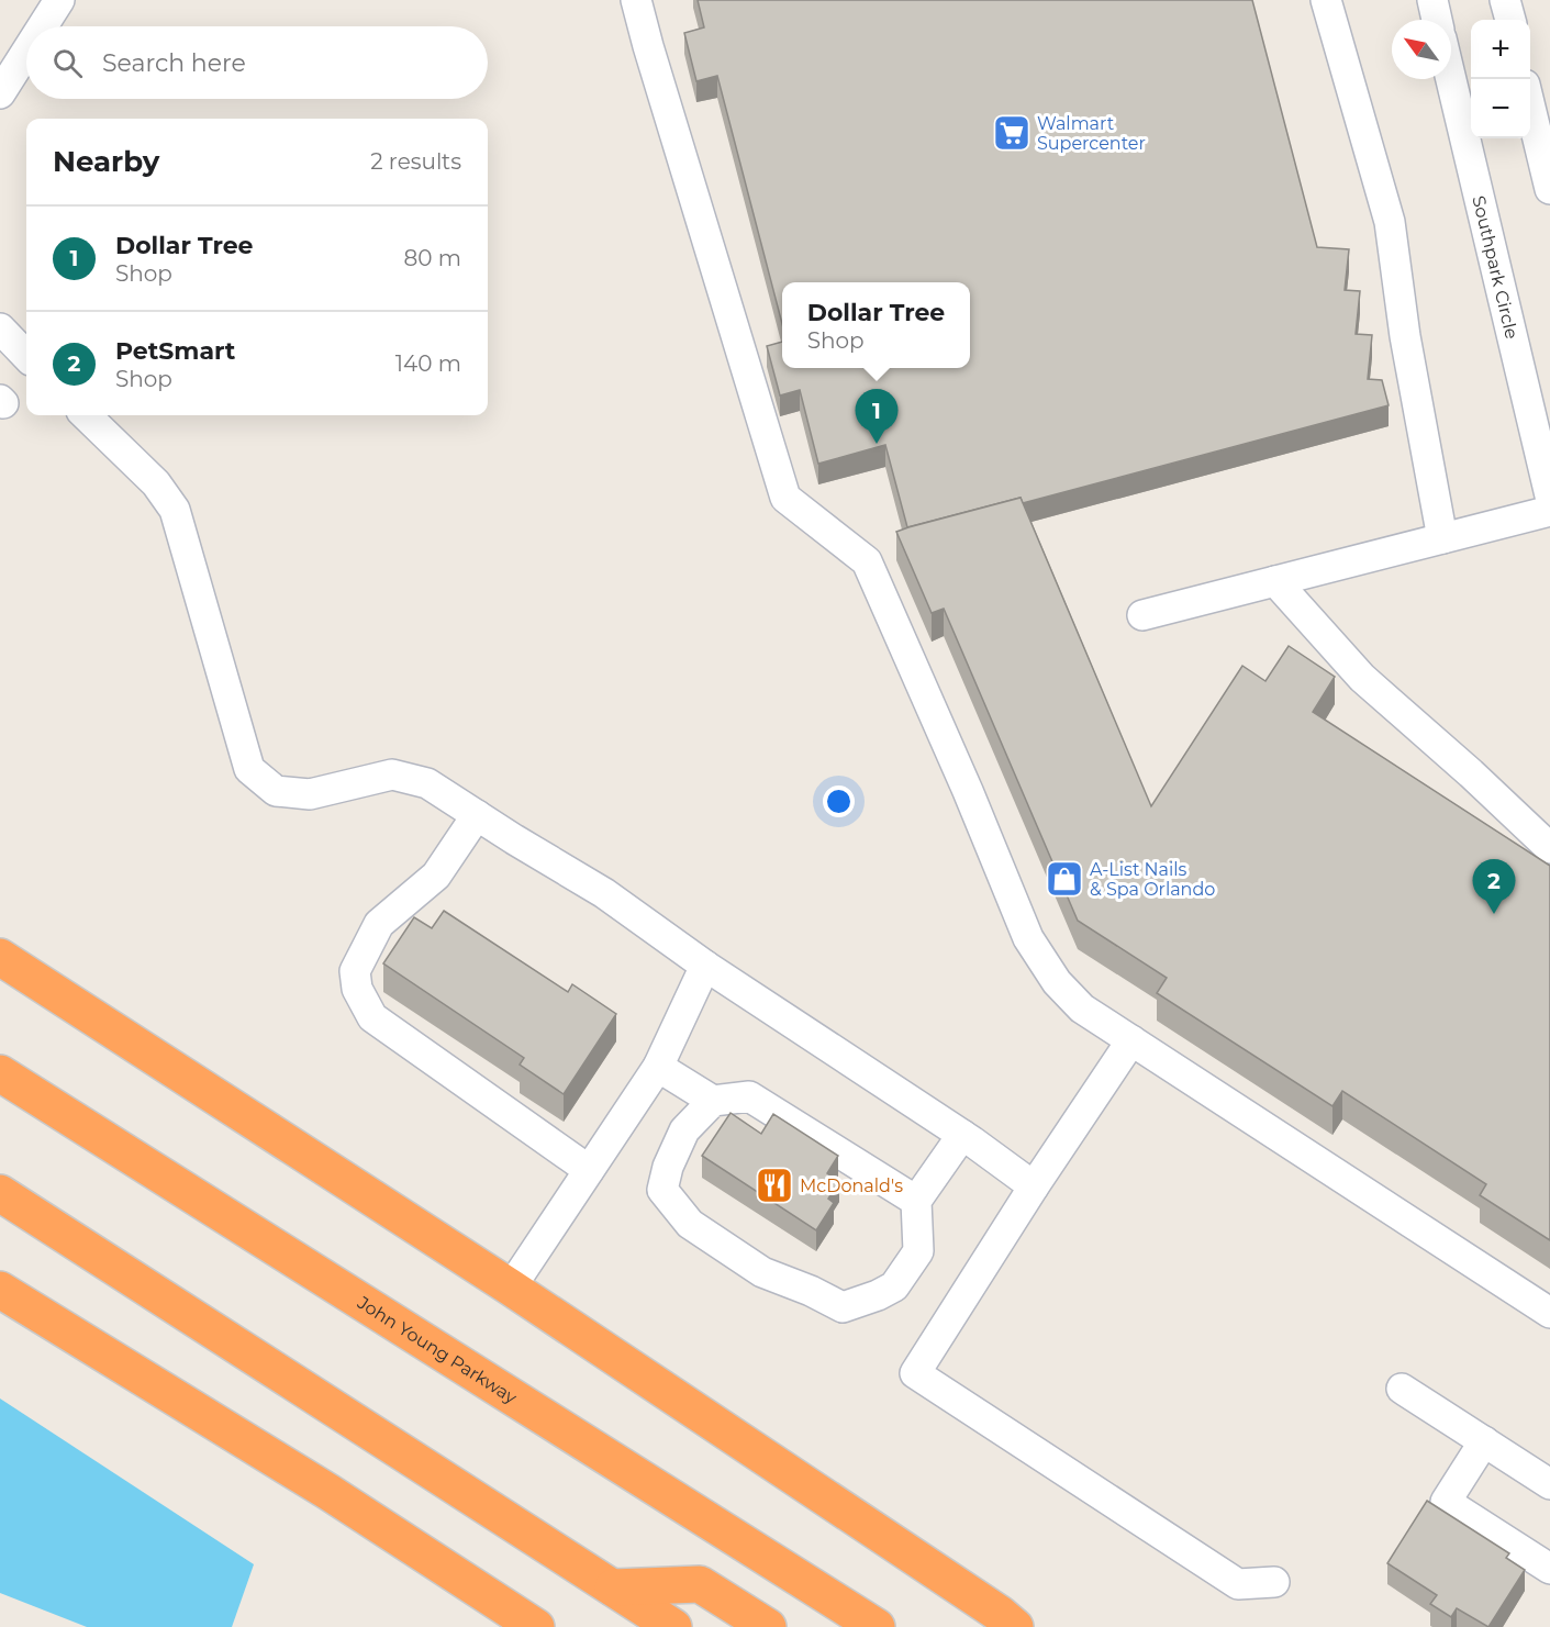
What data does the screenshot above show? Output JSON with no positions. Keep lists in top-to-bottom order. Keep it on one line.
{"streets":{"highway":["John Young Parkway"],"street":["Southpark Circle"]},"places":{"supermarket":["Walmart Supercenter"],"shop":["A-List Nails & Spa Orlando"],"restaurant":["McDonald's"]},"north":"top left","page":{"map_buttons":["+","−"],"search":"Search here","heading":["Nearby","2 results"],"list":[{"mark":"1","name":"Dollar Tree","note":"Shop","value":"80 m"},{"mark":"2","name":"PetSmart","note":"Shop","value":"140 m"}],"popup":["Dollar Tree","Shop"],"pins":["1","2"]}}
